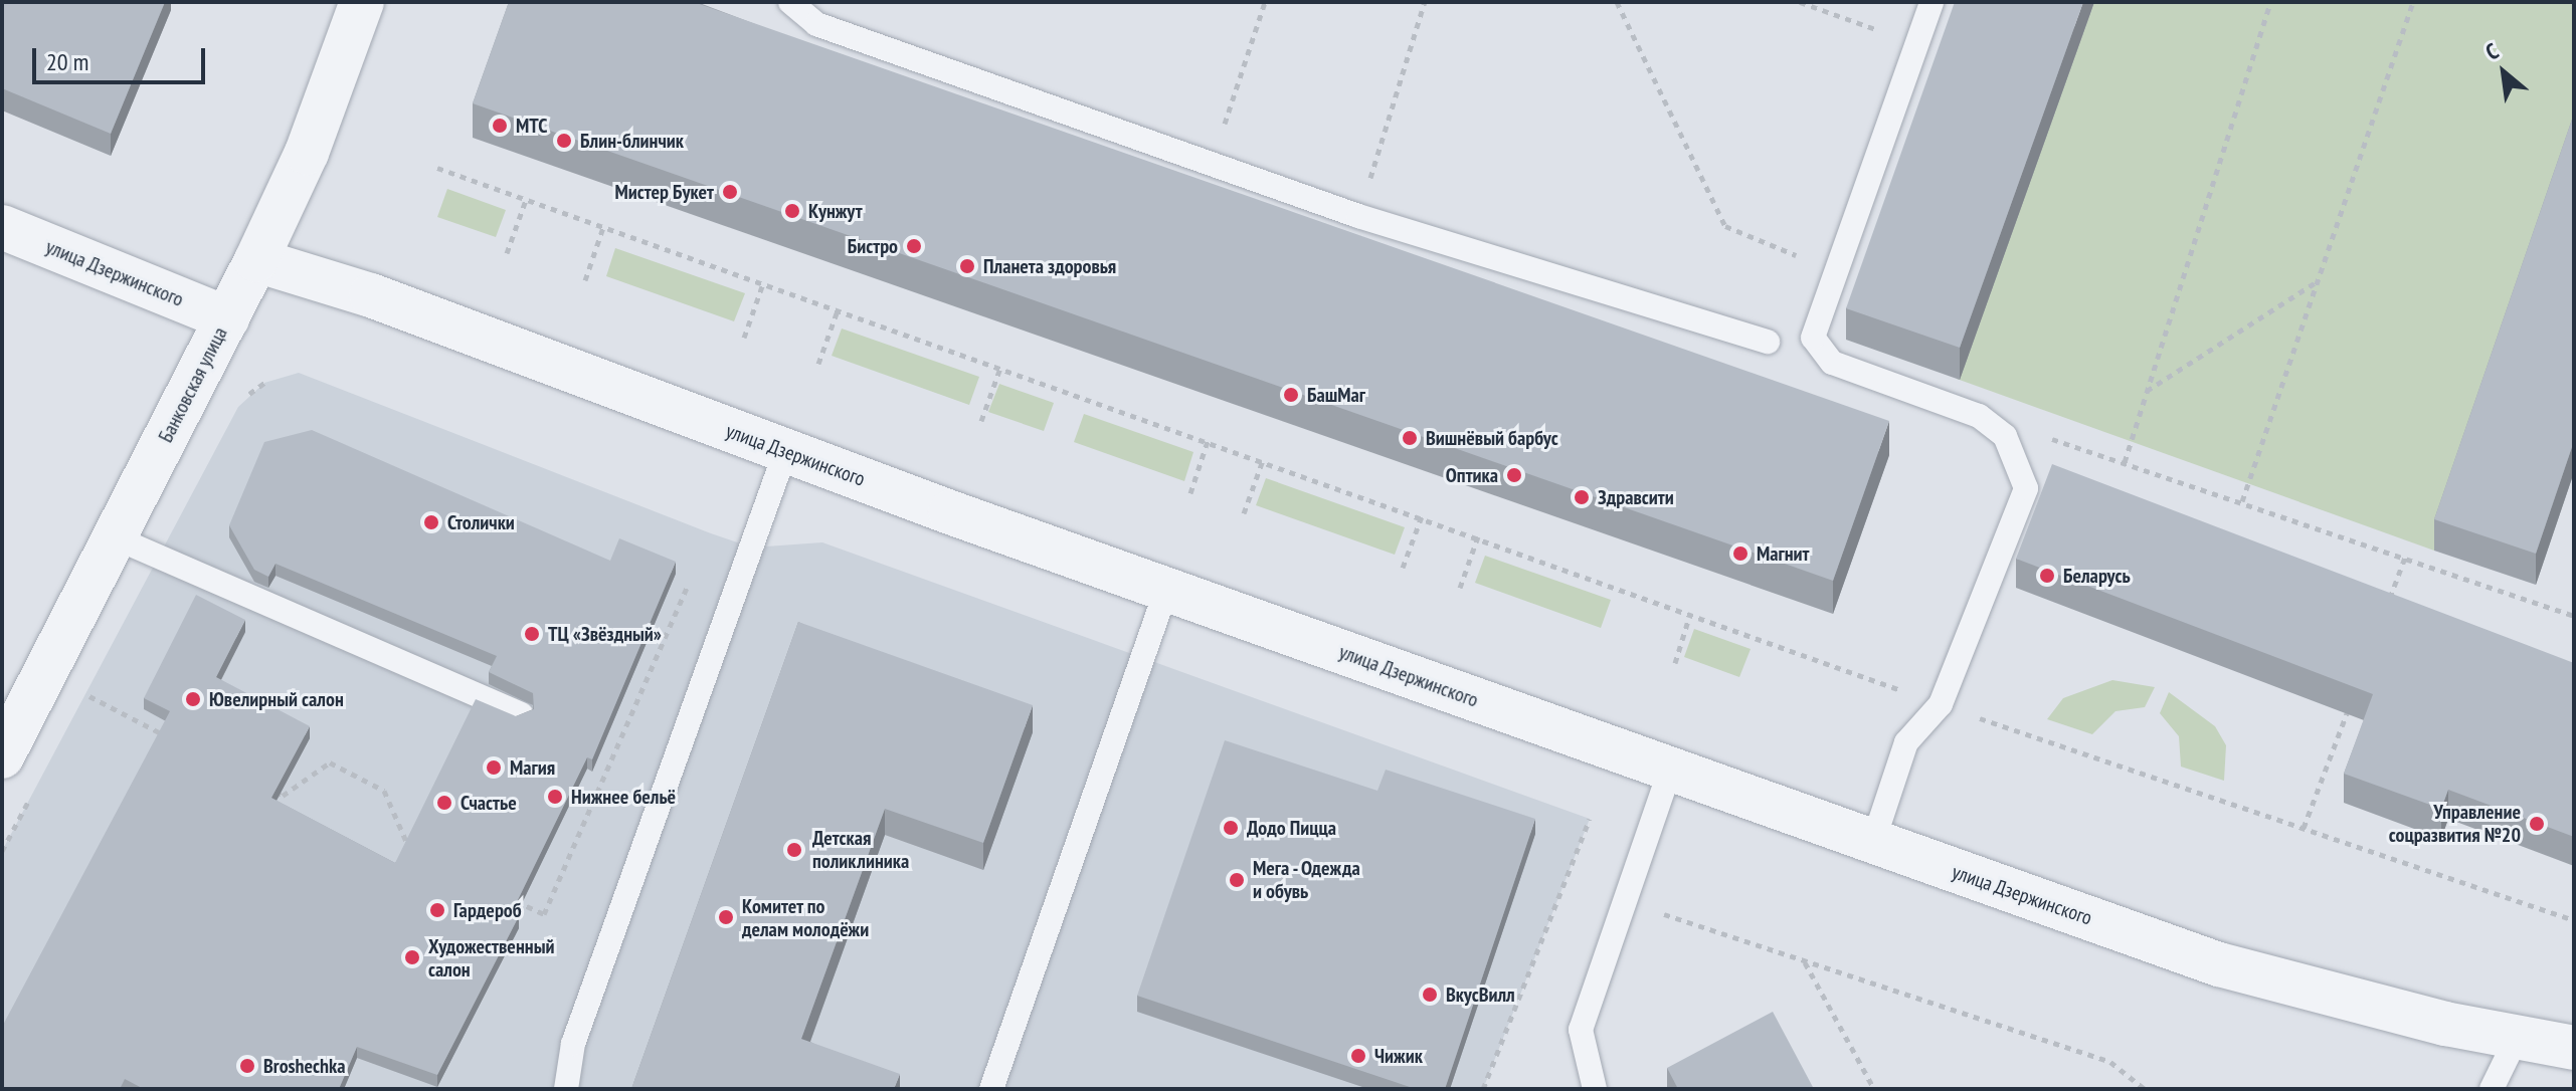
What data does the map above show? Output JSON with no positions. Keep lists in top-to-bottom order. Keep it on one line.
{"streets":{"street":["улица Дзержинского","Банковская улица"]},"crossings":[["улица Дзержинского","Банковская улица"]],"places":["МТС","Блин-блинчик","Мистер Букет","Кунжут","Бистро","Планета здоровья","БашМаг","Вишнёвый барбус","Оптика","Здравсити","Столички","Магнит","Беларусь","ТЦ «Звёздный»","Ювелирный салон","Магия","Нижнее бельё","Счастье","Управление соцразвития №20","Додо Пицца","Детская поликлиника","Мега - Одежда и обувь","Гардероб","Комитет по делам молодёжи","Художественный салон","ВкусВилл","Чижик","Broshechka"],"scale_bar":"20 m","north":"top left"}
